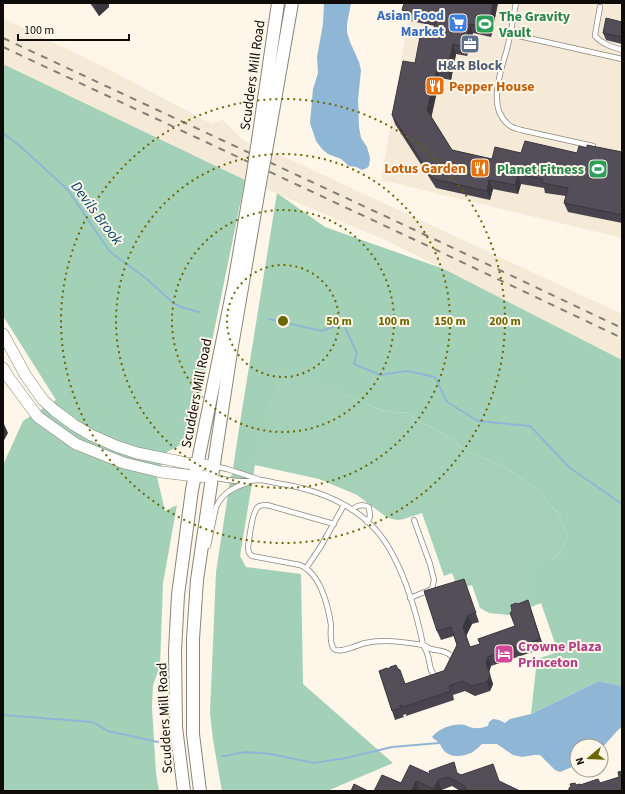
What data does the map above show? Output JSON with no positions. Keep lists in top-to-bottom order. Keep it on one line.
{"streets":{"main road":["Scudders Mill Road"]},"water":["Devils Brook"],"places":{"supermarket":["Asian Food Market"],"sports":["The Gravity Vault","Planet Fitness"],"office":["H&R Block"],"restaurant":["Pepper House","Lotus Garden"],"hotel":["Crowne Plaza Princeton"]},"scale_bar":"100 m","north":"left","rings":["50 m","100 m","150 m","200 m"]}
